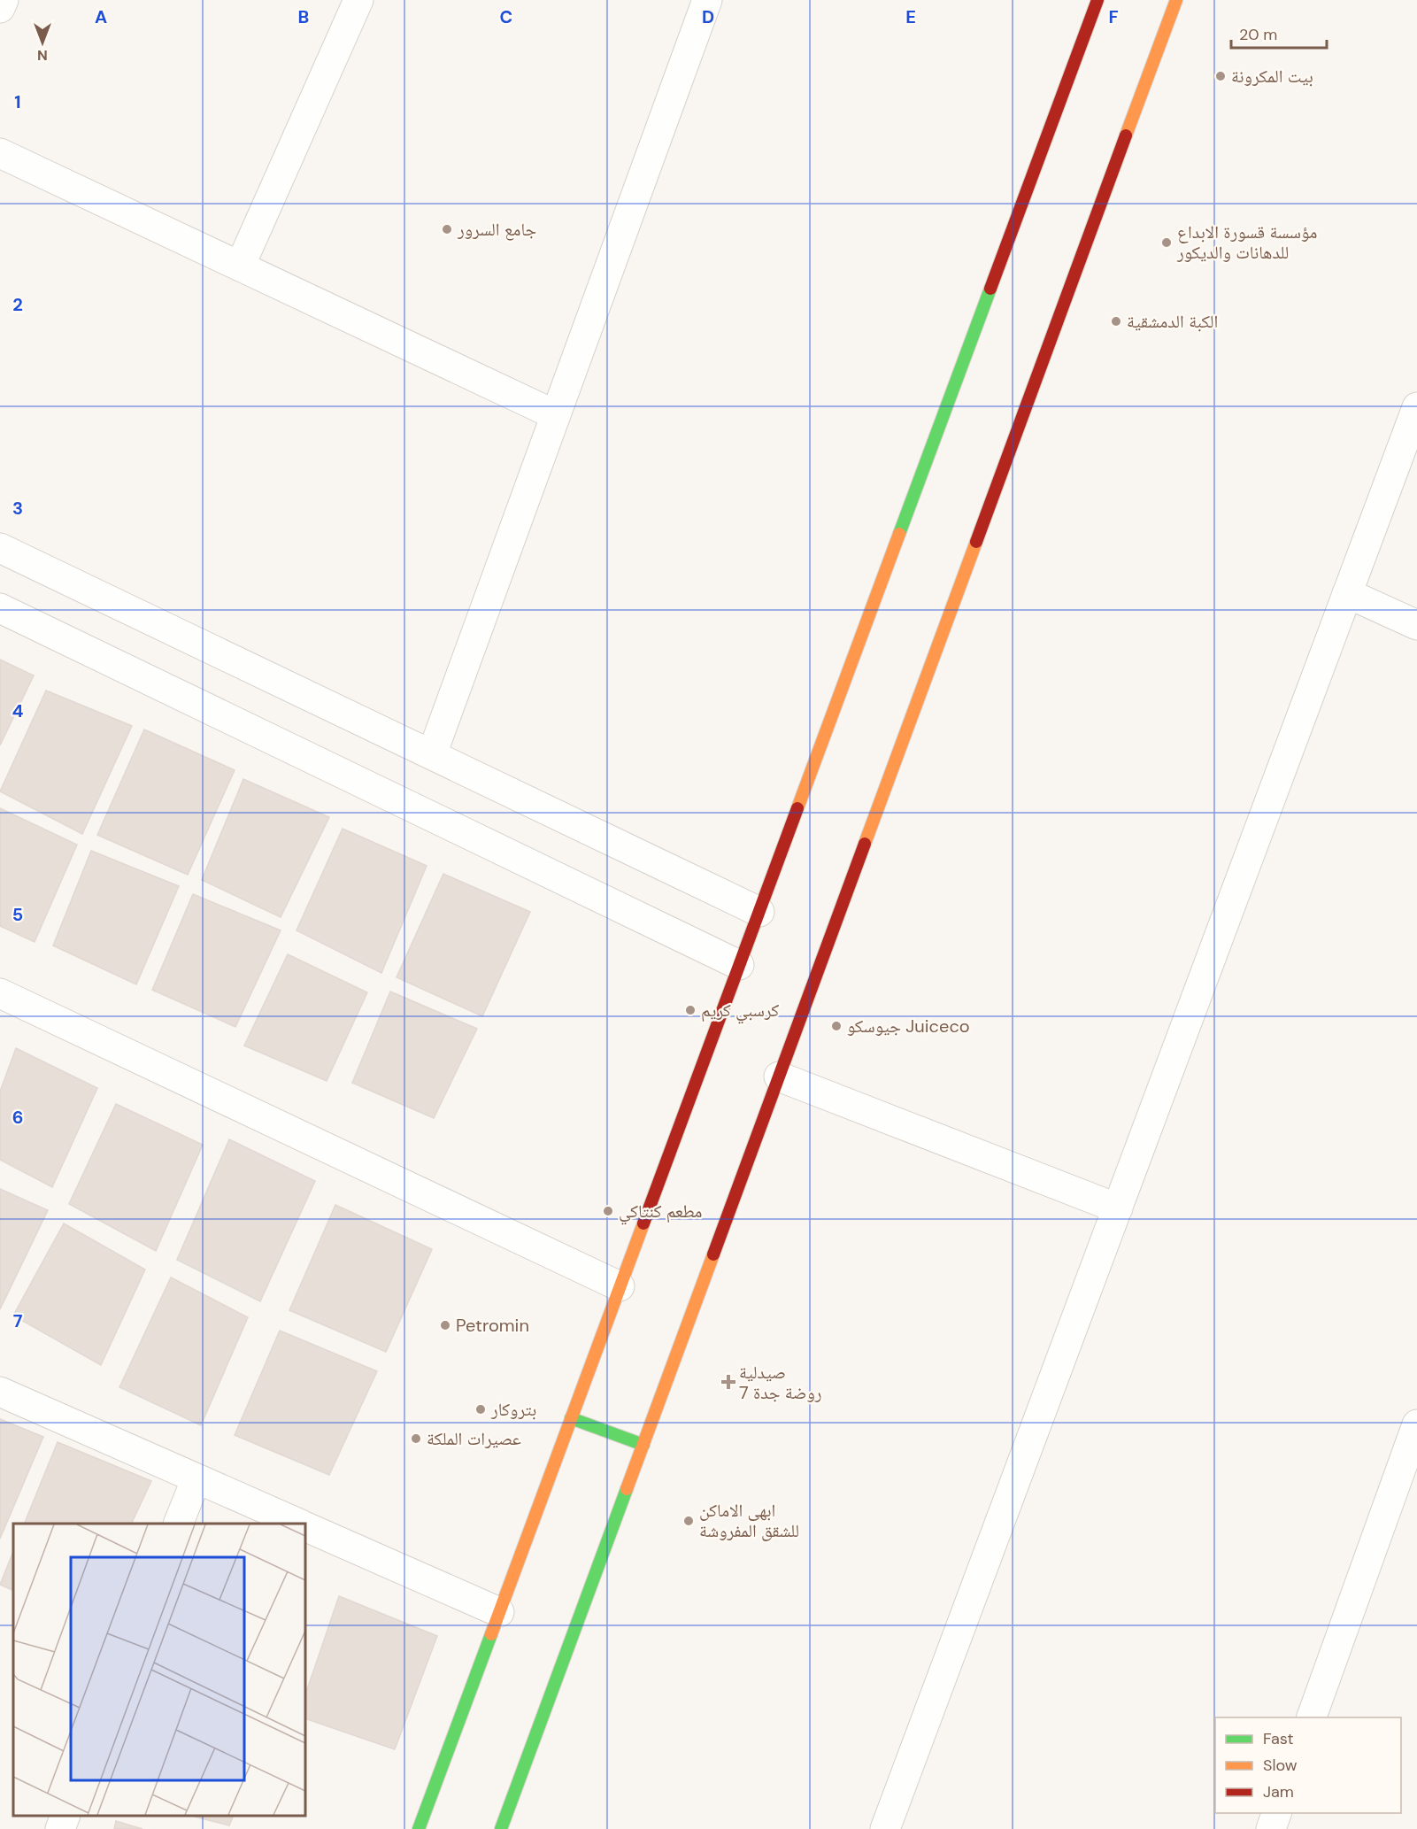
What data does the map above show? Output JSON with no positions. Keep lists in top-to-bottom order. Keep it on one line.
{"places":{"other":["بيت المكرونة","جامع السرور","مؤسسة قسورة الابداع للدهانات والديكور","الكبة الدمشقية","كرسبي كريم","جيوسكو Juiceco","مطعم كنتاكي","Petromin","بتروكار","عصيرات الملكة","ابهى الاماكن للشقق المفروشة"],"health":["صيدلية روضة جدة 7"]},"legend":["Fast","Slow","Jam"],"scale_bar":"20 m","north":"bottom","grid":{"columns":["A","B","C","D","E","F"],"rows":["1","2","3","4","5","6","7"]}}
